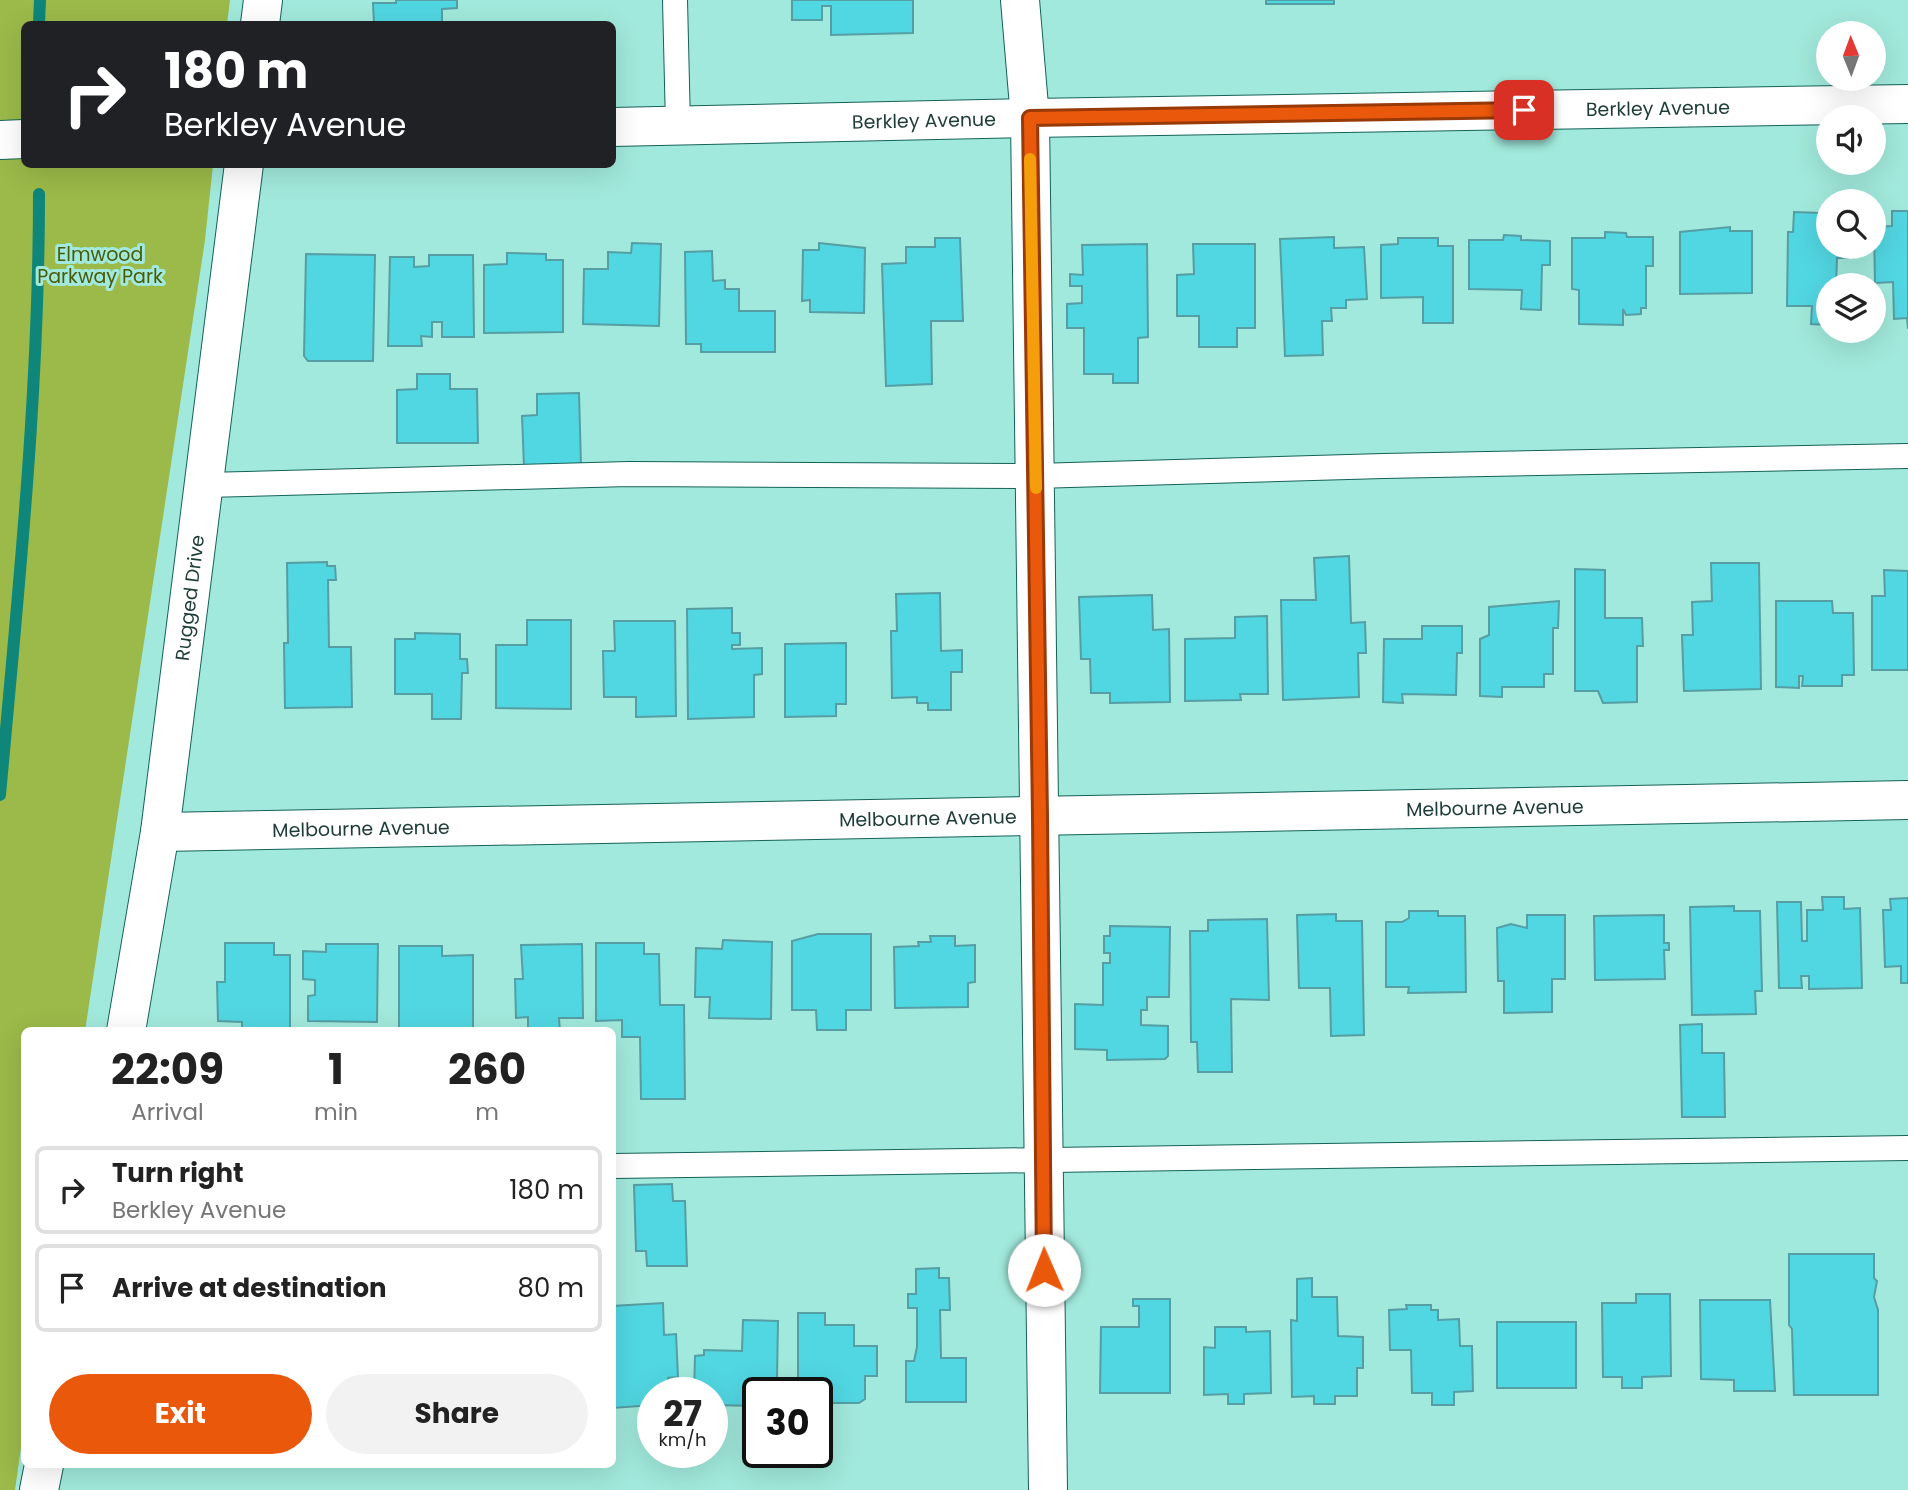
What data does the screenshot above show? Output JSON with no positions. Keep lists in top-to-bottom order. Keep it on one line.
{"streets":{"street":["Berkley Avenue","Rugged Drive","Melbourne Avenue"]},"crossings":[["Rugged Drive","Melbourne Avenue"]],"parks":["Elmwood Parkway Park"],"north":"top","page":{"turn":["180 m","Berkley Avenue"],"eta":["22:09","Arrival","1","min","260","m"],"list":[{"name":"Turn right","note":"Berkley Avenue","value":"180 m"},{"name":"Arrive at destination","value":"80 m"}],"buttons":["Exit","Share"],"speed":"27 km/h","limit":"30"}}
